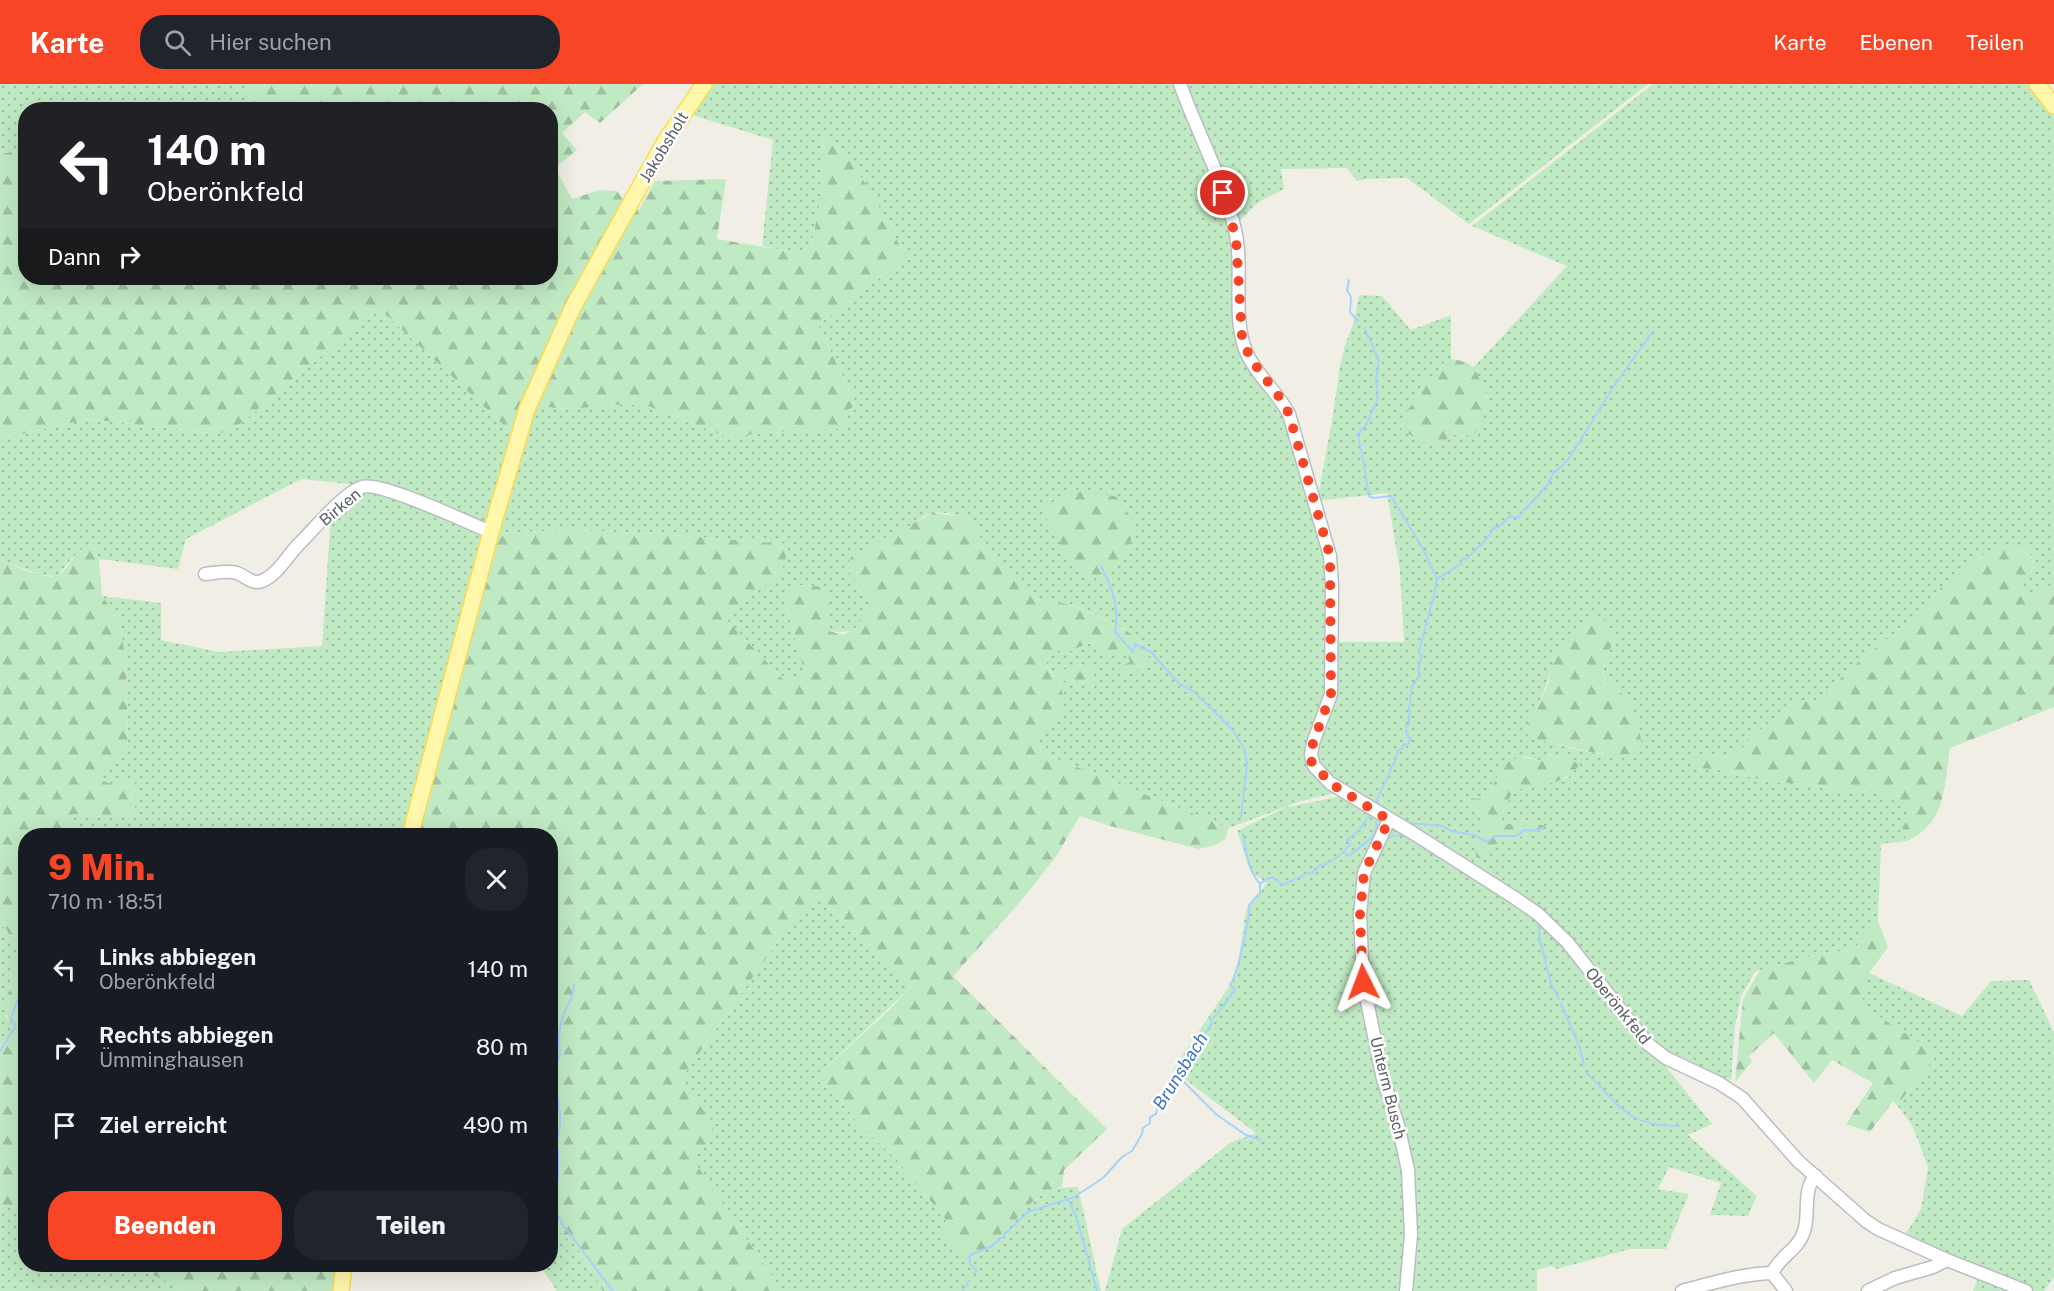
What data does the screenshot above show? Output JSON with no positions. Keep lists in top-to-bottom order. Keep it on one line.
{"streets":{"main road":["Jakobsholt"],"street":["Birken","Oberönkfeld","Unterm Busch"]},"crossings":[["Jakobsholt","Birken"],["Oberönkfeld","Unterm Busch"]],"water":["Brunsbach"],"page":{"header":"Karte","search":"Hier suchen","nav":["Karte","Ebenen","Teilen"],"turn":["140 m","Oberönkfeld"],"then":"Dann","heading":["9 Min.","710 m · 18:51"],"list":[{"name":"Links abbiegen","note":"Oberönkfeld","value":"140 m"},{"name":"Rechts abbiegen","note":"Ümminghausen","value":"80 m"},{"name":"Ziel erreicht","value":"490 m"}],"buttons":["Beenden","Teilen"]}}
